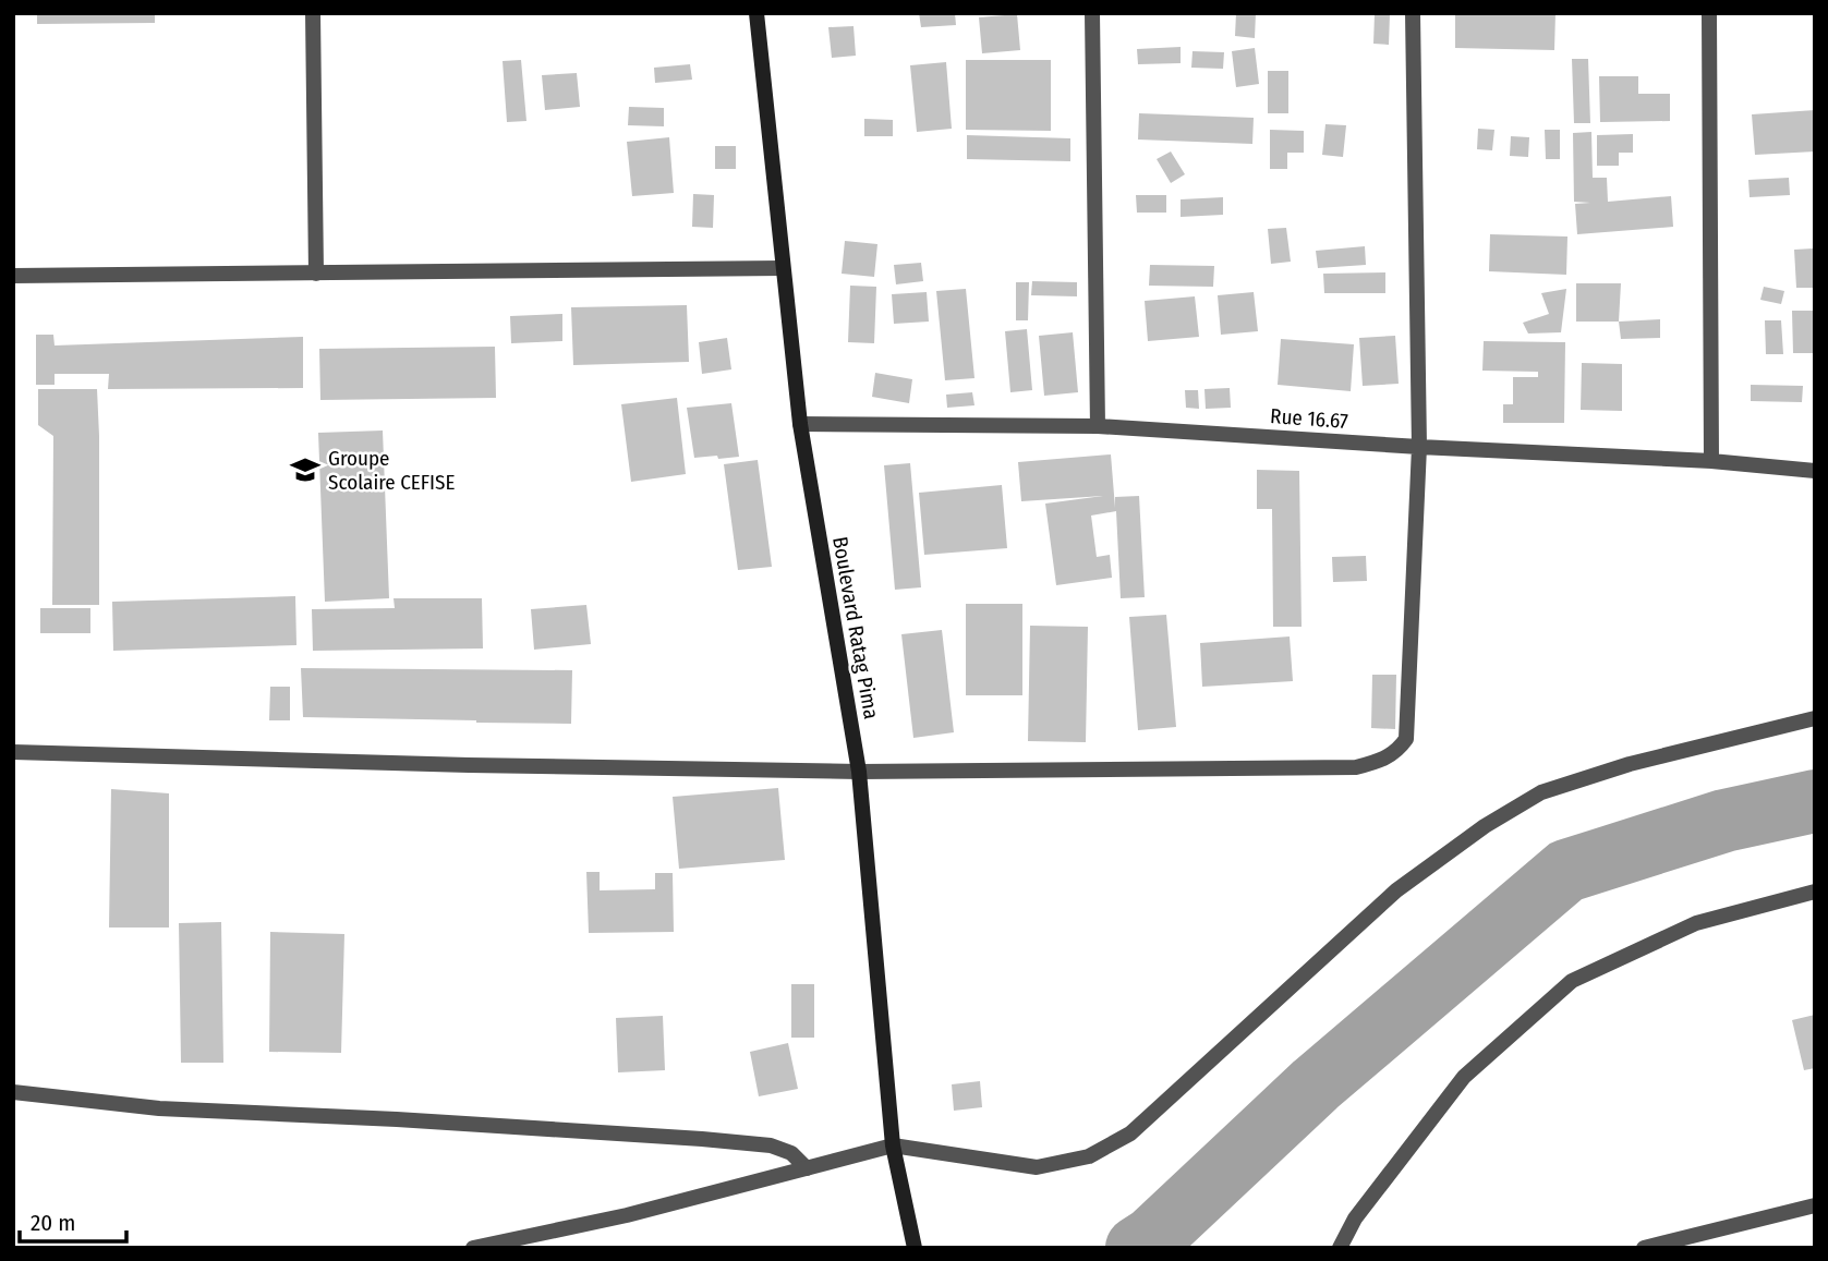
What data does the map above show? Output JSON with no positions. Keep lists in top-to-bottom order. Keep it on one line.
{"streets":{"street":["Rue 16.67","Boulevard Ratag Pima"]},"crossings":[["Rue 16.67","Boulevard Ratag Pima"]],"places":{"school or university":["Groupe Scolaire CEFISE"]},"scale_bar":"20 m"}
